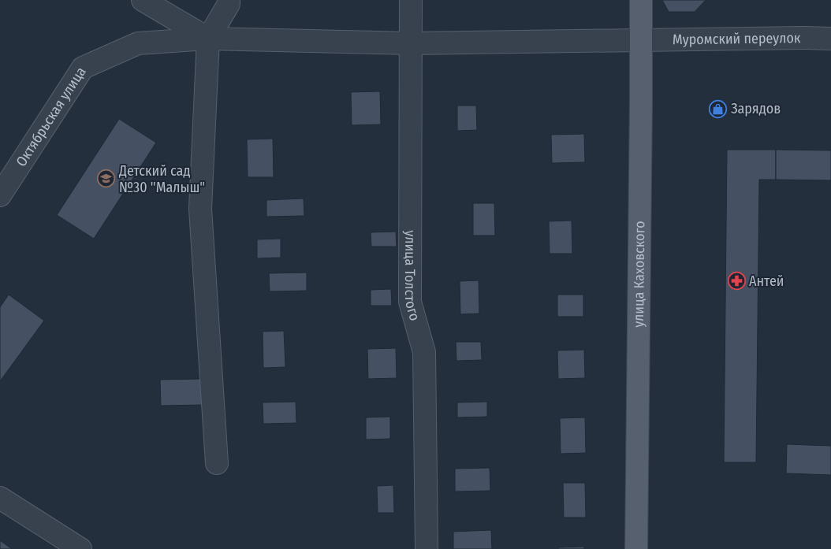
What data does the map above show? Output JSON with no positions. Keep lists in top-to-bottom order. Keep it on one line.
{"streets":{"main road":["улица Каховского"],"street":["Муромский переулок","Октябрьская улица","улица Толстого"]},"crossings":[["Муромский переулок","Октябрьская улица"],["Муромский переулок","улица Толстого"],["Муромский переулок","улица Каховского"],["Октябрьская улица","улица Толстого"]],"places":{"shop":["Зарядов"],"school or university":["Детский сад №30 \"Малыш\""],"pharmacy":["Антей"]}}
